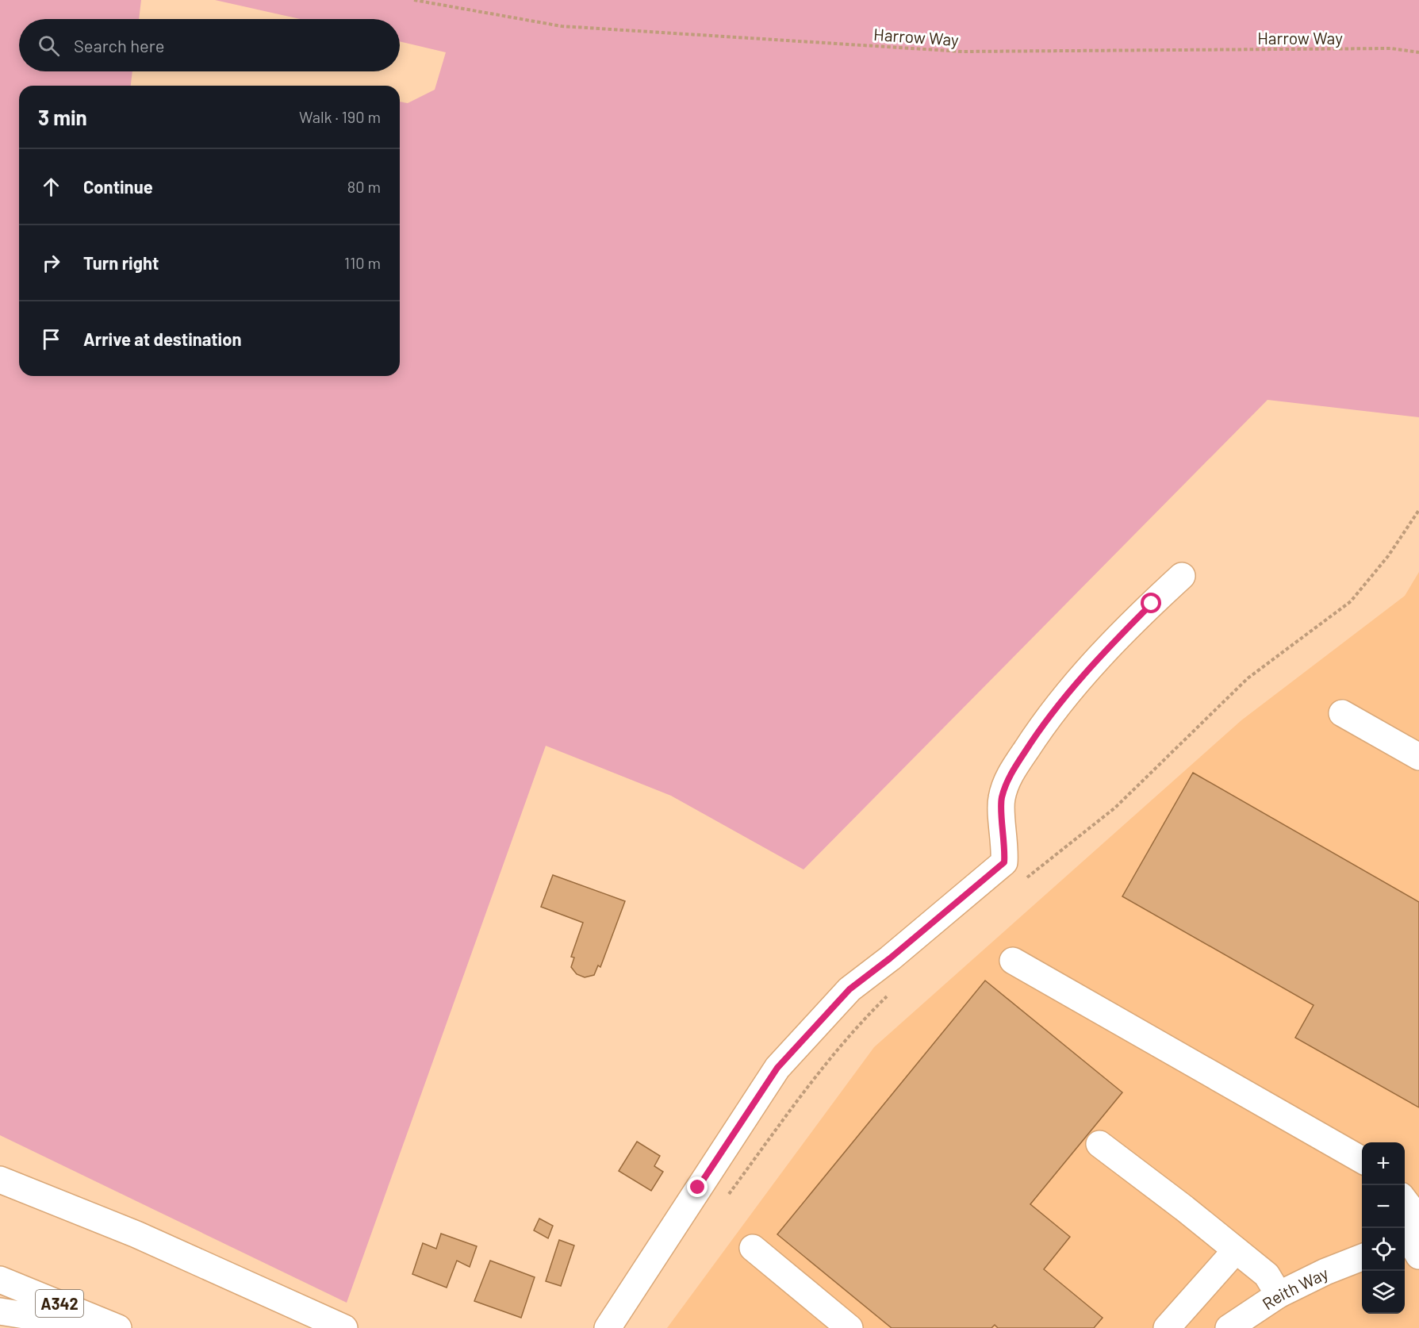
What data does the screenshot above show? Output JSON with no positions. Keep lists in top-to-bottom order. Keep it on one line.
{"streets":{"street":["Reith Way","A342"],"path":["Harrow Way"]},"page":{"search":"Search here","heading":["3 min","Walk · 190 m"],"list":[["Continue","80 m"],["Turn right","110 m"],"Arrive at destination"],"map_buttons":["+","−"]}}
